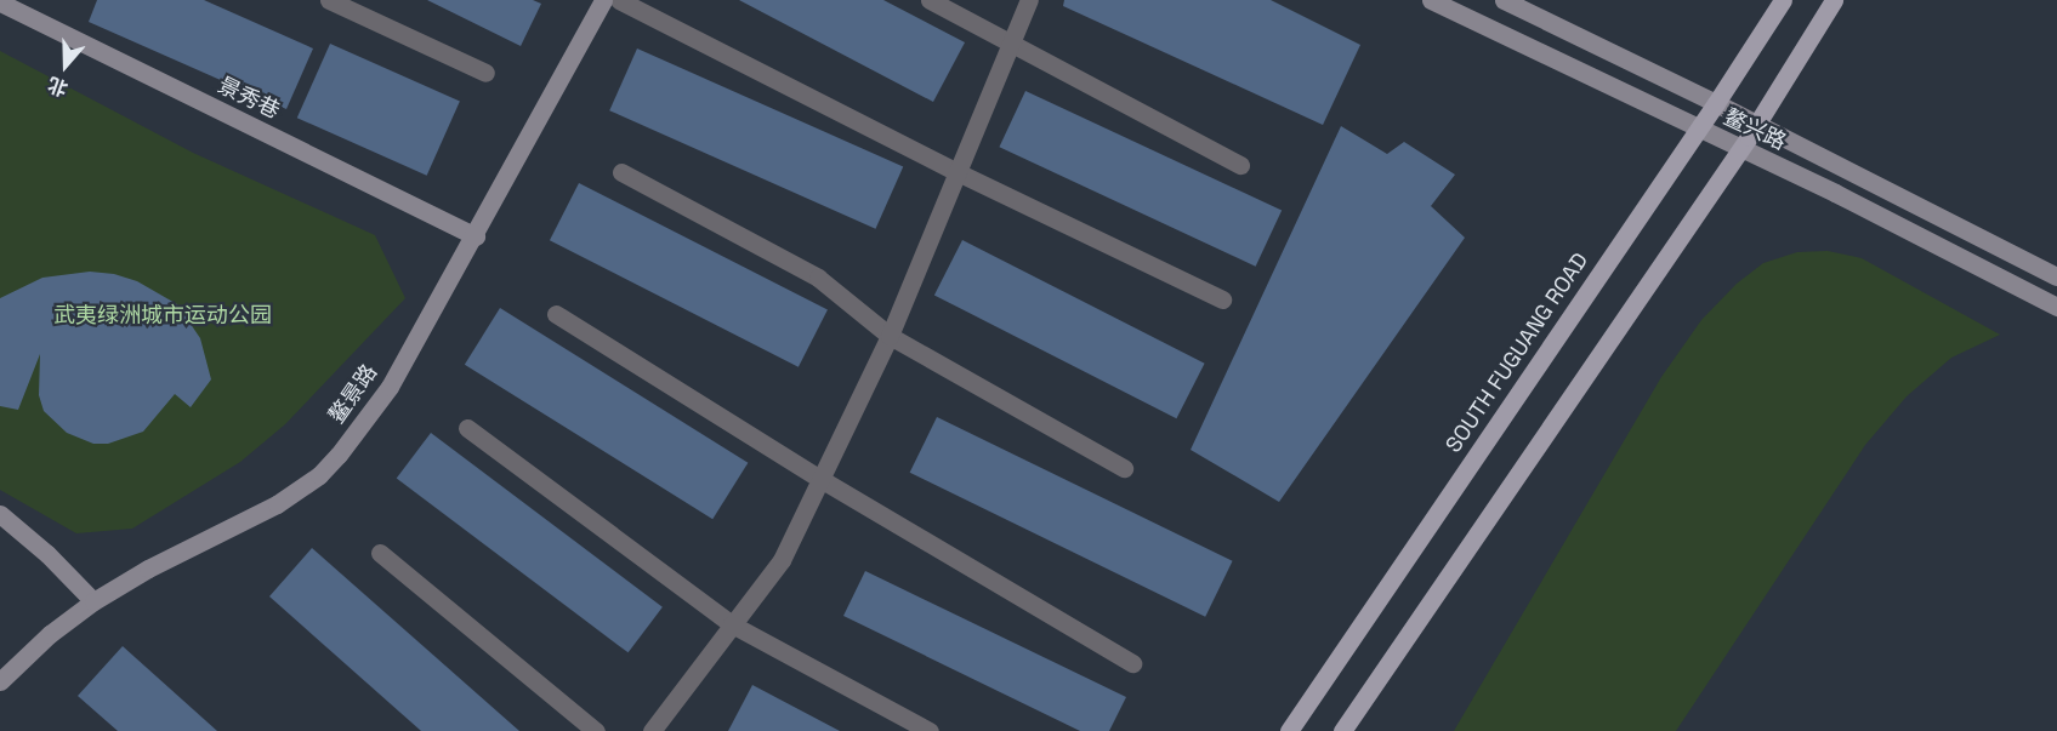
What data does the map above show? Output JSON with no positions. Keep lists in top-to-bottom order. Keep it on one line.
{"streets":{"main road":["SOUTH FUGUANG ROAD"],"street":["景秀巷","鳌兴路","鳌景路"]},"crossings":[["景秀巷","鳌景路"],["鳌兴路","SOUTH FUGUANG ROAD"]],"parks":["武夷绿洲城市运动公园"],"north":"bottom"}
